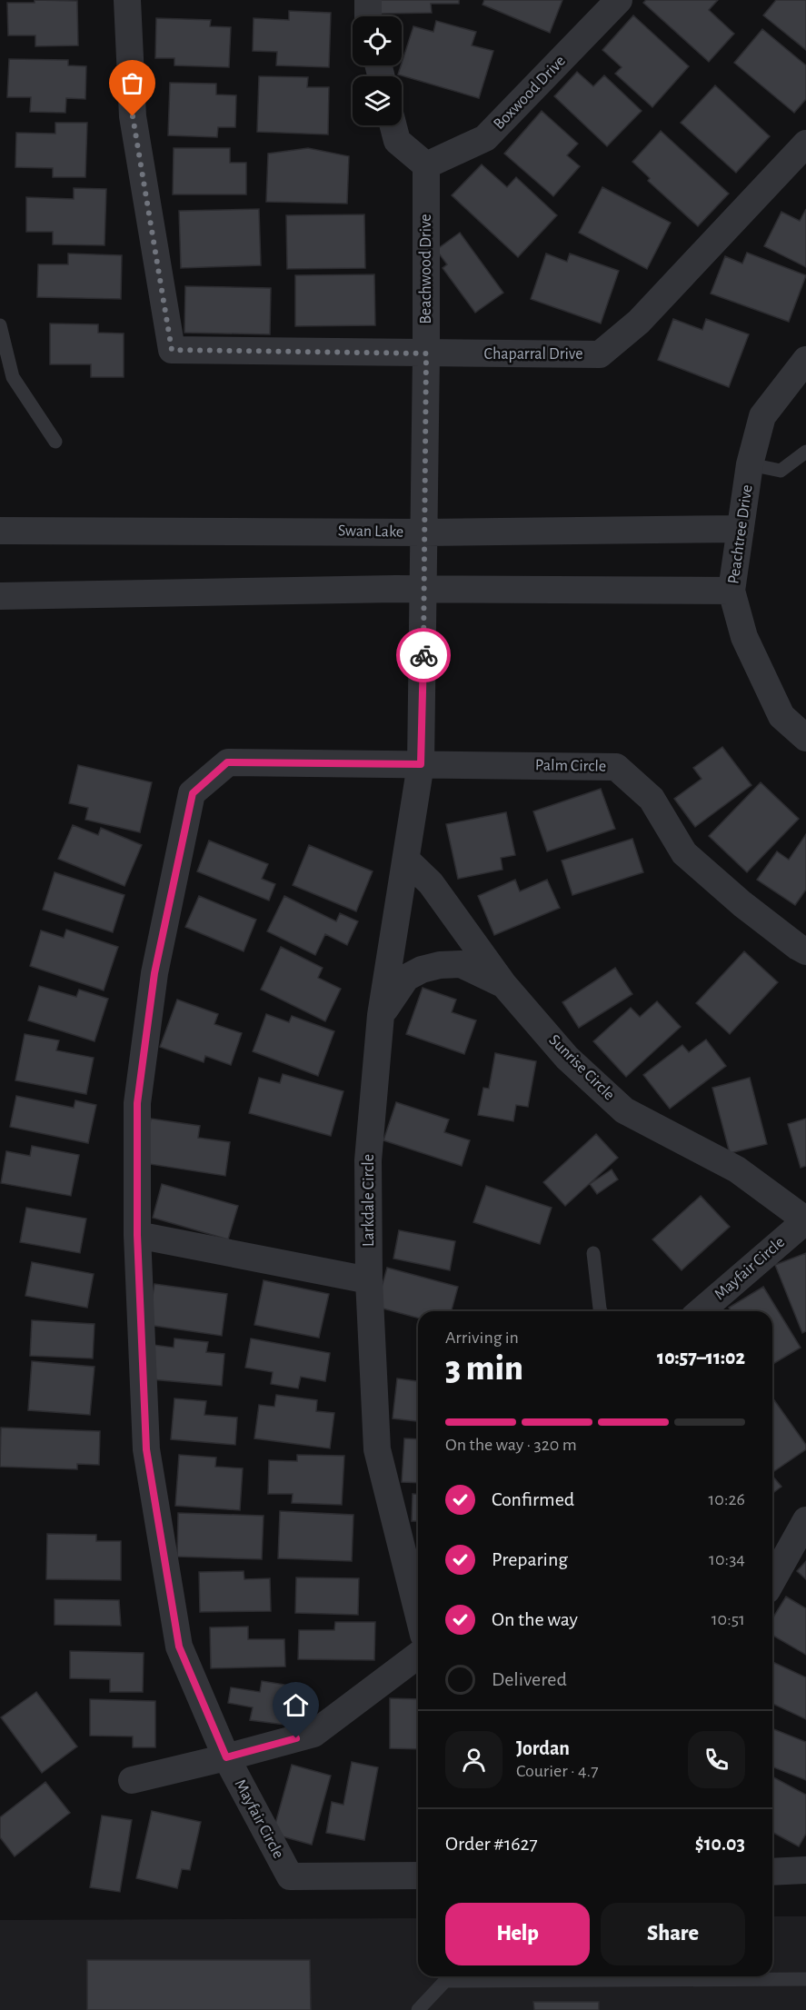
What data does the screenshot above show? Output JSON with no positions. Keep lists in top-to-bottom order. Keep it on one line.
{"streets":{"street":["Boxwood Drive","Beachwood Drive","Chaparral Drive","Swan Lake","Peachtree Drive","Palm Circle","Sunrise Circle","Larkdale Circle","Mayfair Circle"]},"crossings":[["Boxwood Drive","Beachwood Drive"],["Beachwood Drive","Chaparral Drive"],["Beachwood Drive","Swan Lake"],["Beachwood Drive","Palm Circle"],["Beachwood Drive","Larkdale Circle"],["Swan Lake","Peachtree Drive"],["Palm Circle","Larkdale Circle"],["Palm Circle","Mayfair Circle"],["Sunrise Circle","Larkdale Circle"],["Sunrise Circle","Mayfair Circle"]],"page":{"heading":["3 min","Arriving in","10:57–11:02"],"panel":["Jordan","Courier · 4.7","Order #1627","$10.03"],"bar":"On the way · 320 m","list":[["Confirmed","10:26"],["Preparing","10:34"],["On the way","10:51"],"Delivered"],"buttons":["Help","Share"]}}
